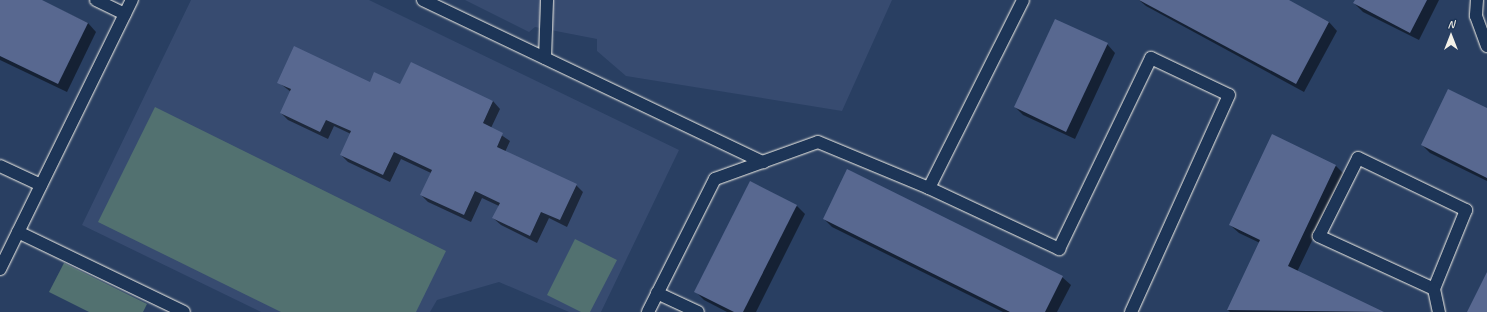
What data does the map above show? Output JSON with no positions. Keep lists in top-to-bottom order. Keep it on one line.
{"north":"top"}
